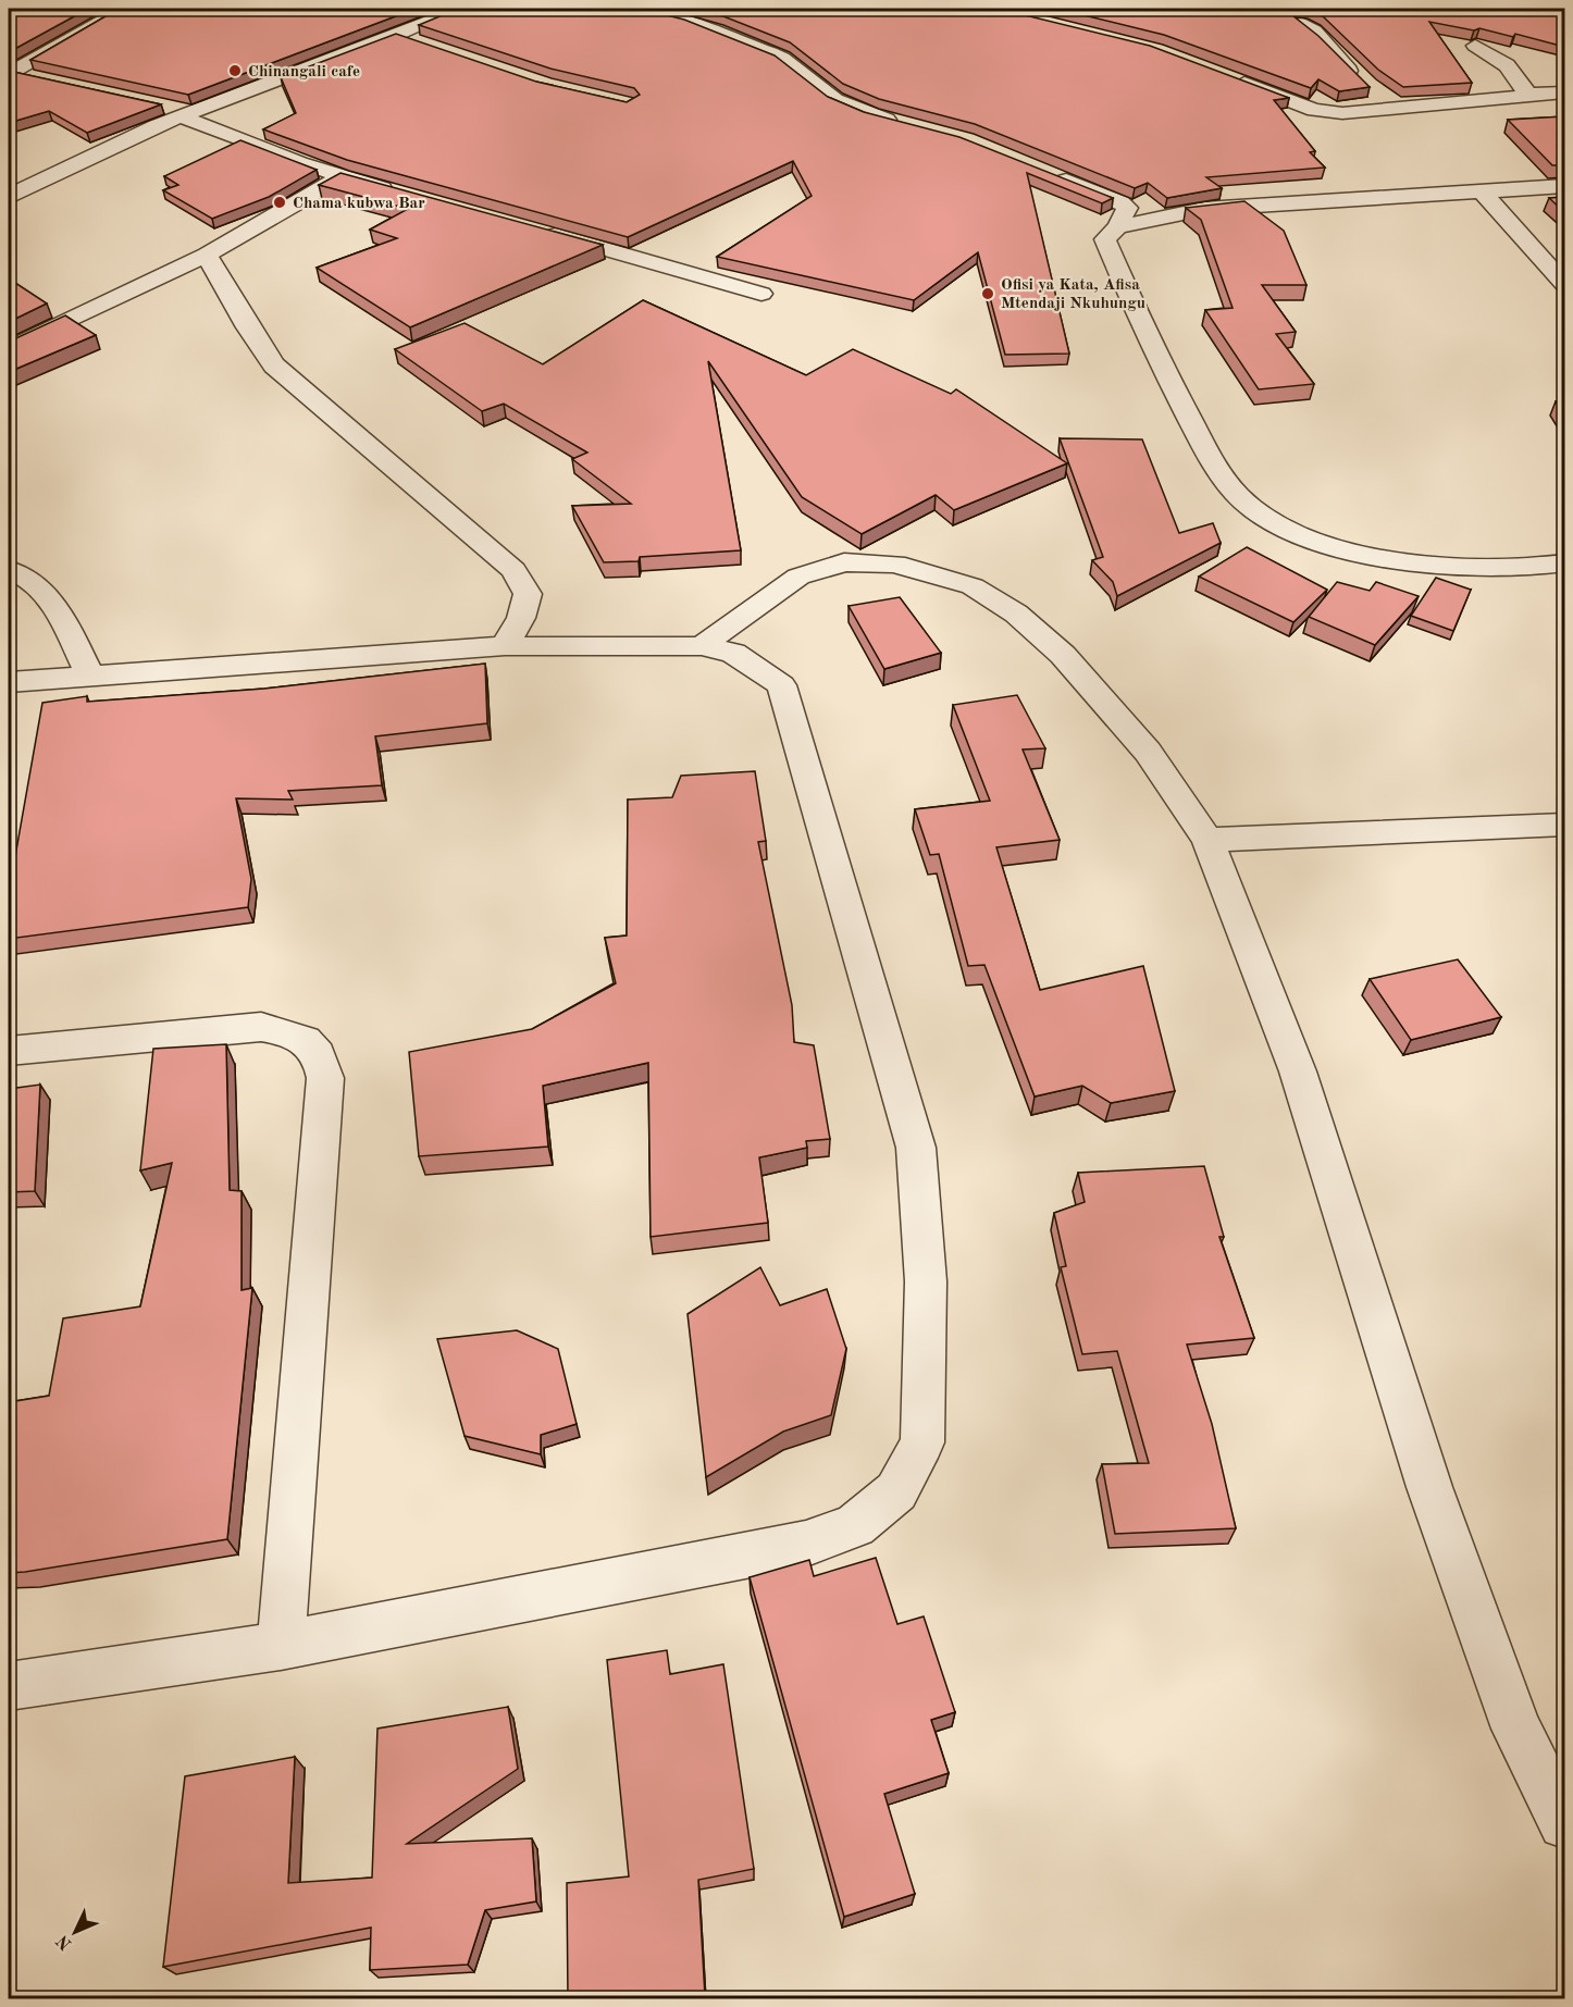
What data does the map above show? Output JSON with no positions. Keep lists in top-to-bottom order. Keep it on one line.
{"places":["Chinangali cafe","Chama kubwa Bar","Ofisi ya Kata, Afisa Mtendaji Nkuhungu"],"north":"bottom left"}
